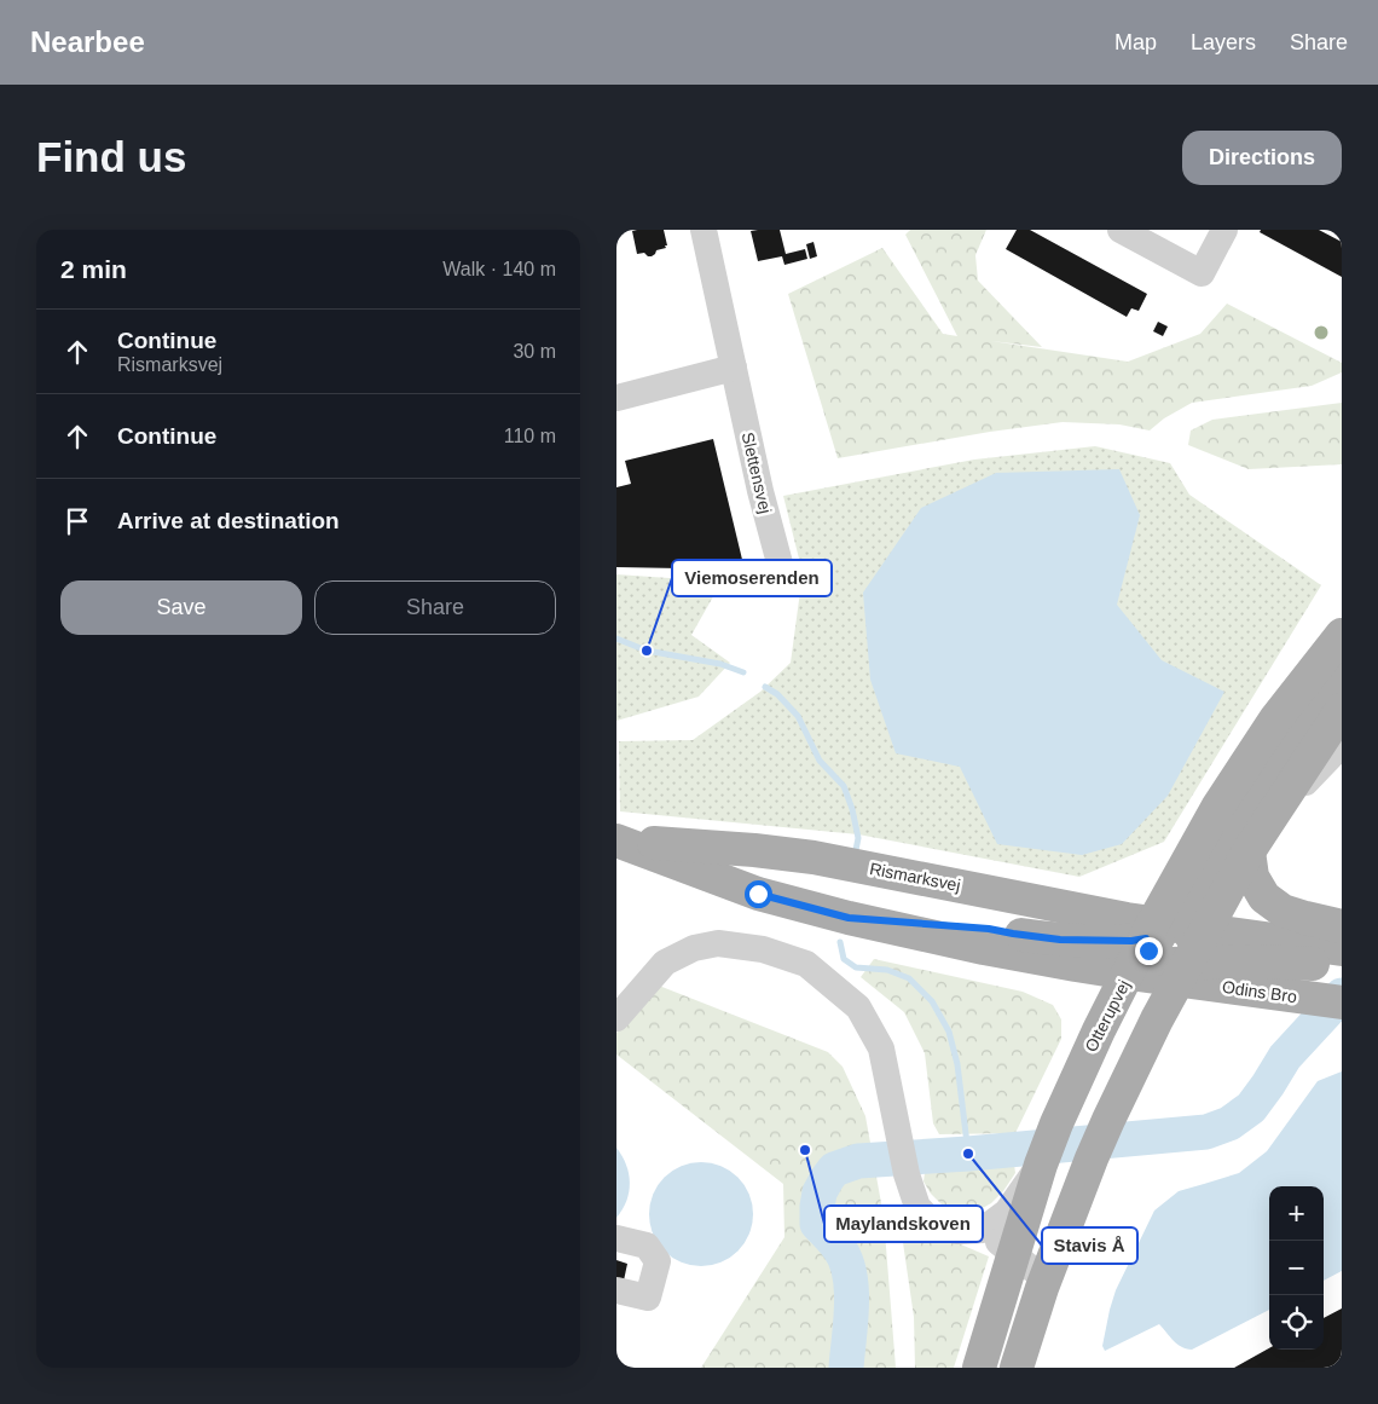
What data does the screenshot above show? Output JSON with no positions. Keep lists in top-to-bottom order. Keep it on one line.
{"streets":{"main road":["Rismarksvej","Odins Bro","Otterupvej"],"street":["Slettensvej"]},"crossings":[["Rismarksvej","Odins Bro"],["Rismarksvej","Otterupvej"],["Odins Bro","Otterupvej"]],"places":["Viemoserenden","Maylandskoven","Stavis Å"],"page":{"header":"Nearbee","nav":["Map","Layers","Share"],"buttons":["Directions",["Save","Share"]],"title":"Find us","heading":["2 min","Walk · 140 m"],"list":[["Continue","Rismarksvej","30 m"],["Continue","110 m"],"Arrive at destination"],"map_buttons":["+","−"]}}
